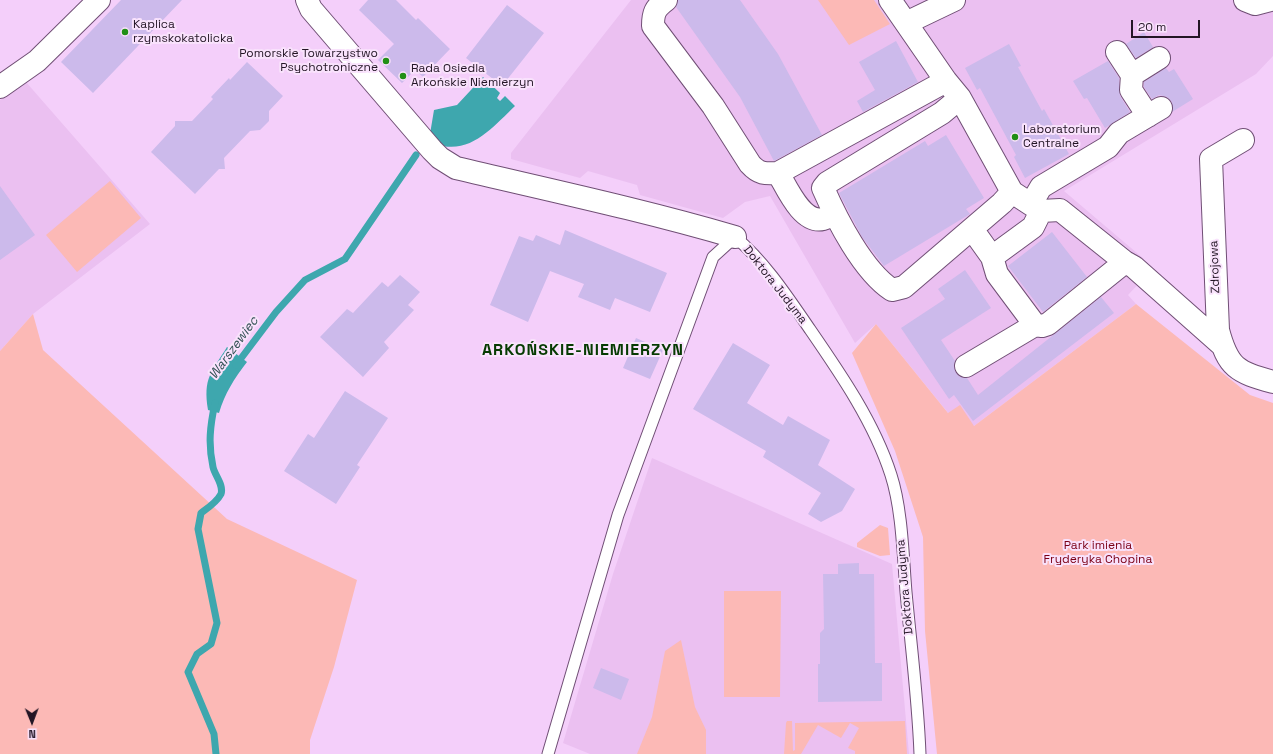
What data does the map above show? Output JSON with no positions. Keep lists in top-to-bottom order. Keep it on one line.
{"streets":{"street":["Zdrojowa","Doktora Judyma"]},"districts":["ARKOŃSKIE-NIEMIERZYN"],"water":["Warszewiec"],"parks":["Park imienia Fryderyka Chopina"],"places":["Kaplica rzymskokatolicka","Pomorskie Towarzystwo Psychotroniczne","Rada Osiedla Arkońskie Niemierzyn","Laboratorium Centralne"],"scale_bar":"20 m","north":"bottom"}
